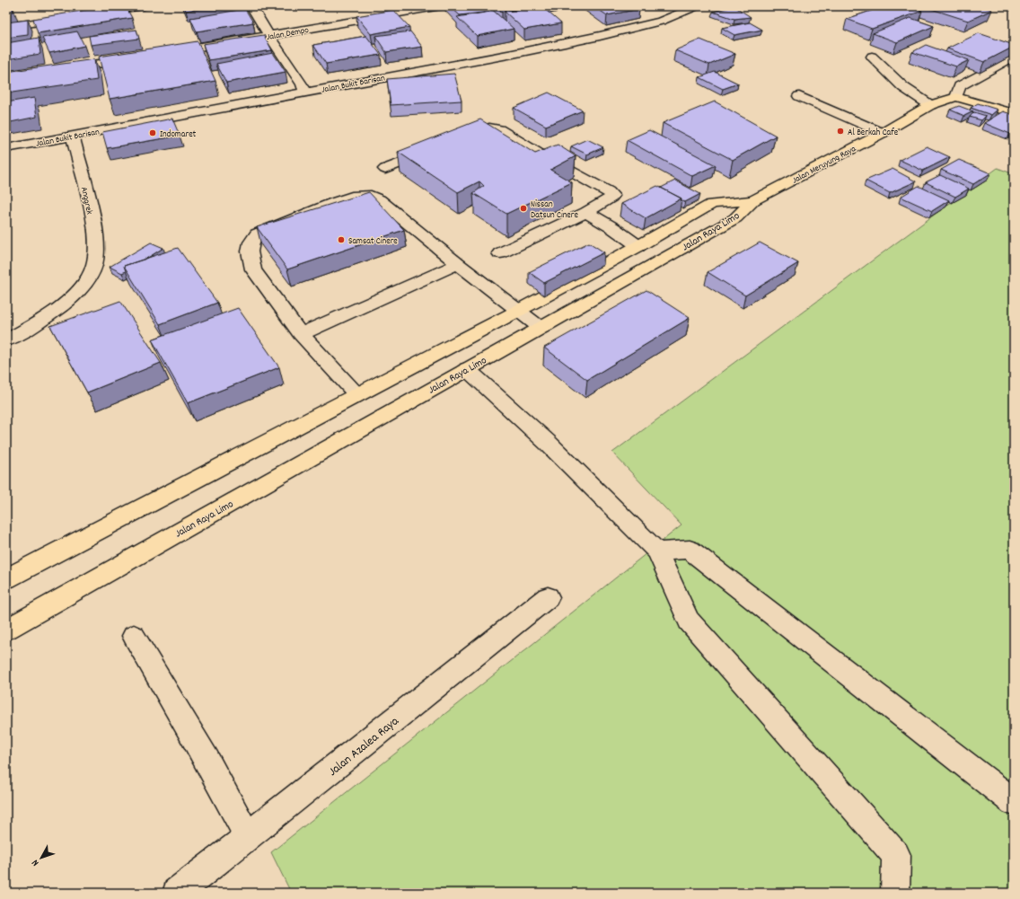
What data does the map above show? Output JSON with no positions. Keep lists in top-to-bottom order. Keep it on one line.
{"streets":{"main road":["Jalan Meruyung Raya","Jalan Raya Limo"],"street":["Jalan Dempo","Jalan Bukit Barisan","Anggrek","Jalan Azalea Raya"]},"crossings":[["Jalan Bukit Barisan","Anggrek"],["Jalan Meruyung Raya","Jalan Raya Limo"]],"places":["Al Berkah Cafe","Indomaret","Nissan Datsun Cinere","Samsat Cinere"],"north":"bottom left"}
